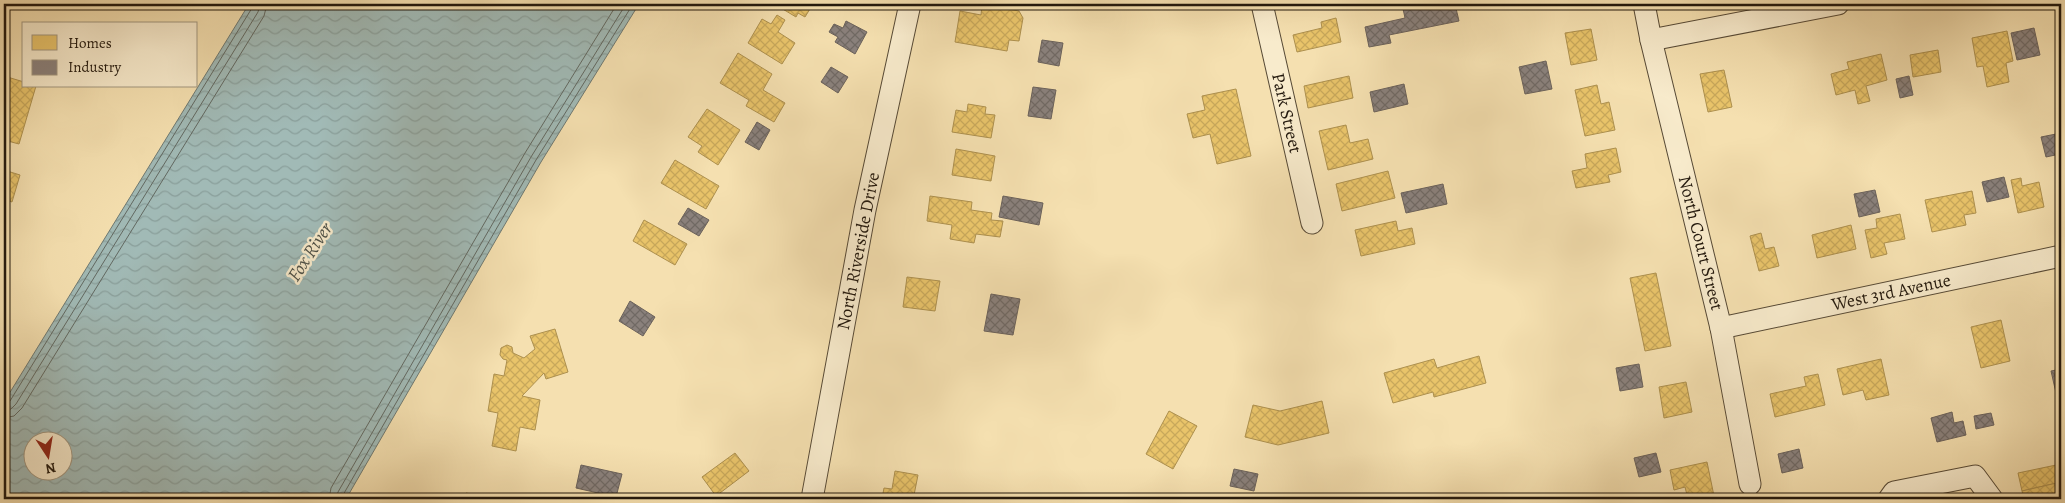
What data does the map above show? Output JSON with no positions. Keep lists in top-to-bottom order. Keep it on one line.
{"streets":{"street":["Park Street","North Court Street","North Riverside Drive","West 3rd Avenue"]},"crossings":[["North Court Street","West 3rd Avenue"]],"water":["Fox River"],"legend":["Homes","Industry"],"north":"bottom"}
